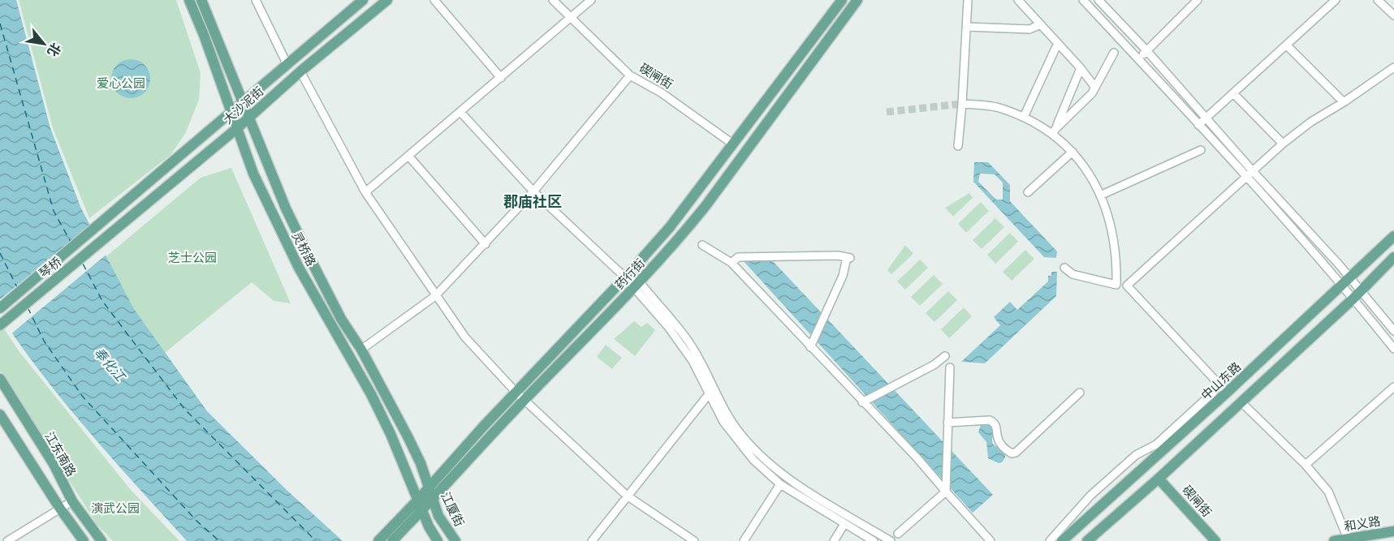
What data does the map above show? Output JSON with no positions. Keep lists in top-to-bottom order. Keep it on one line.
{"streets":{"main road":["碶闸街","大沙泥街","灵桥路","琴桥","药行街","中山东路","江东南路","江厦街","和义路"]},"crossings":[["碶闸街","药行街"],["大沙泥街","灵桥路"],["大沙泥街","琴桥"],["灵桥路","药行街"],["灵桥路","江厦街"],["药行街","江厦街"]],"districts":["郡庙社区"],"water":["奉化江"],"parks":["爱心公园","芝士公园","演武公园"],"north":"bottom right"}
